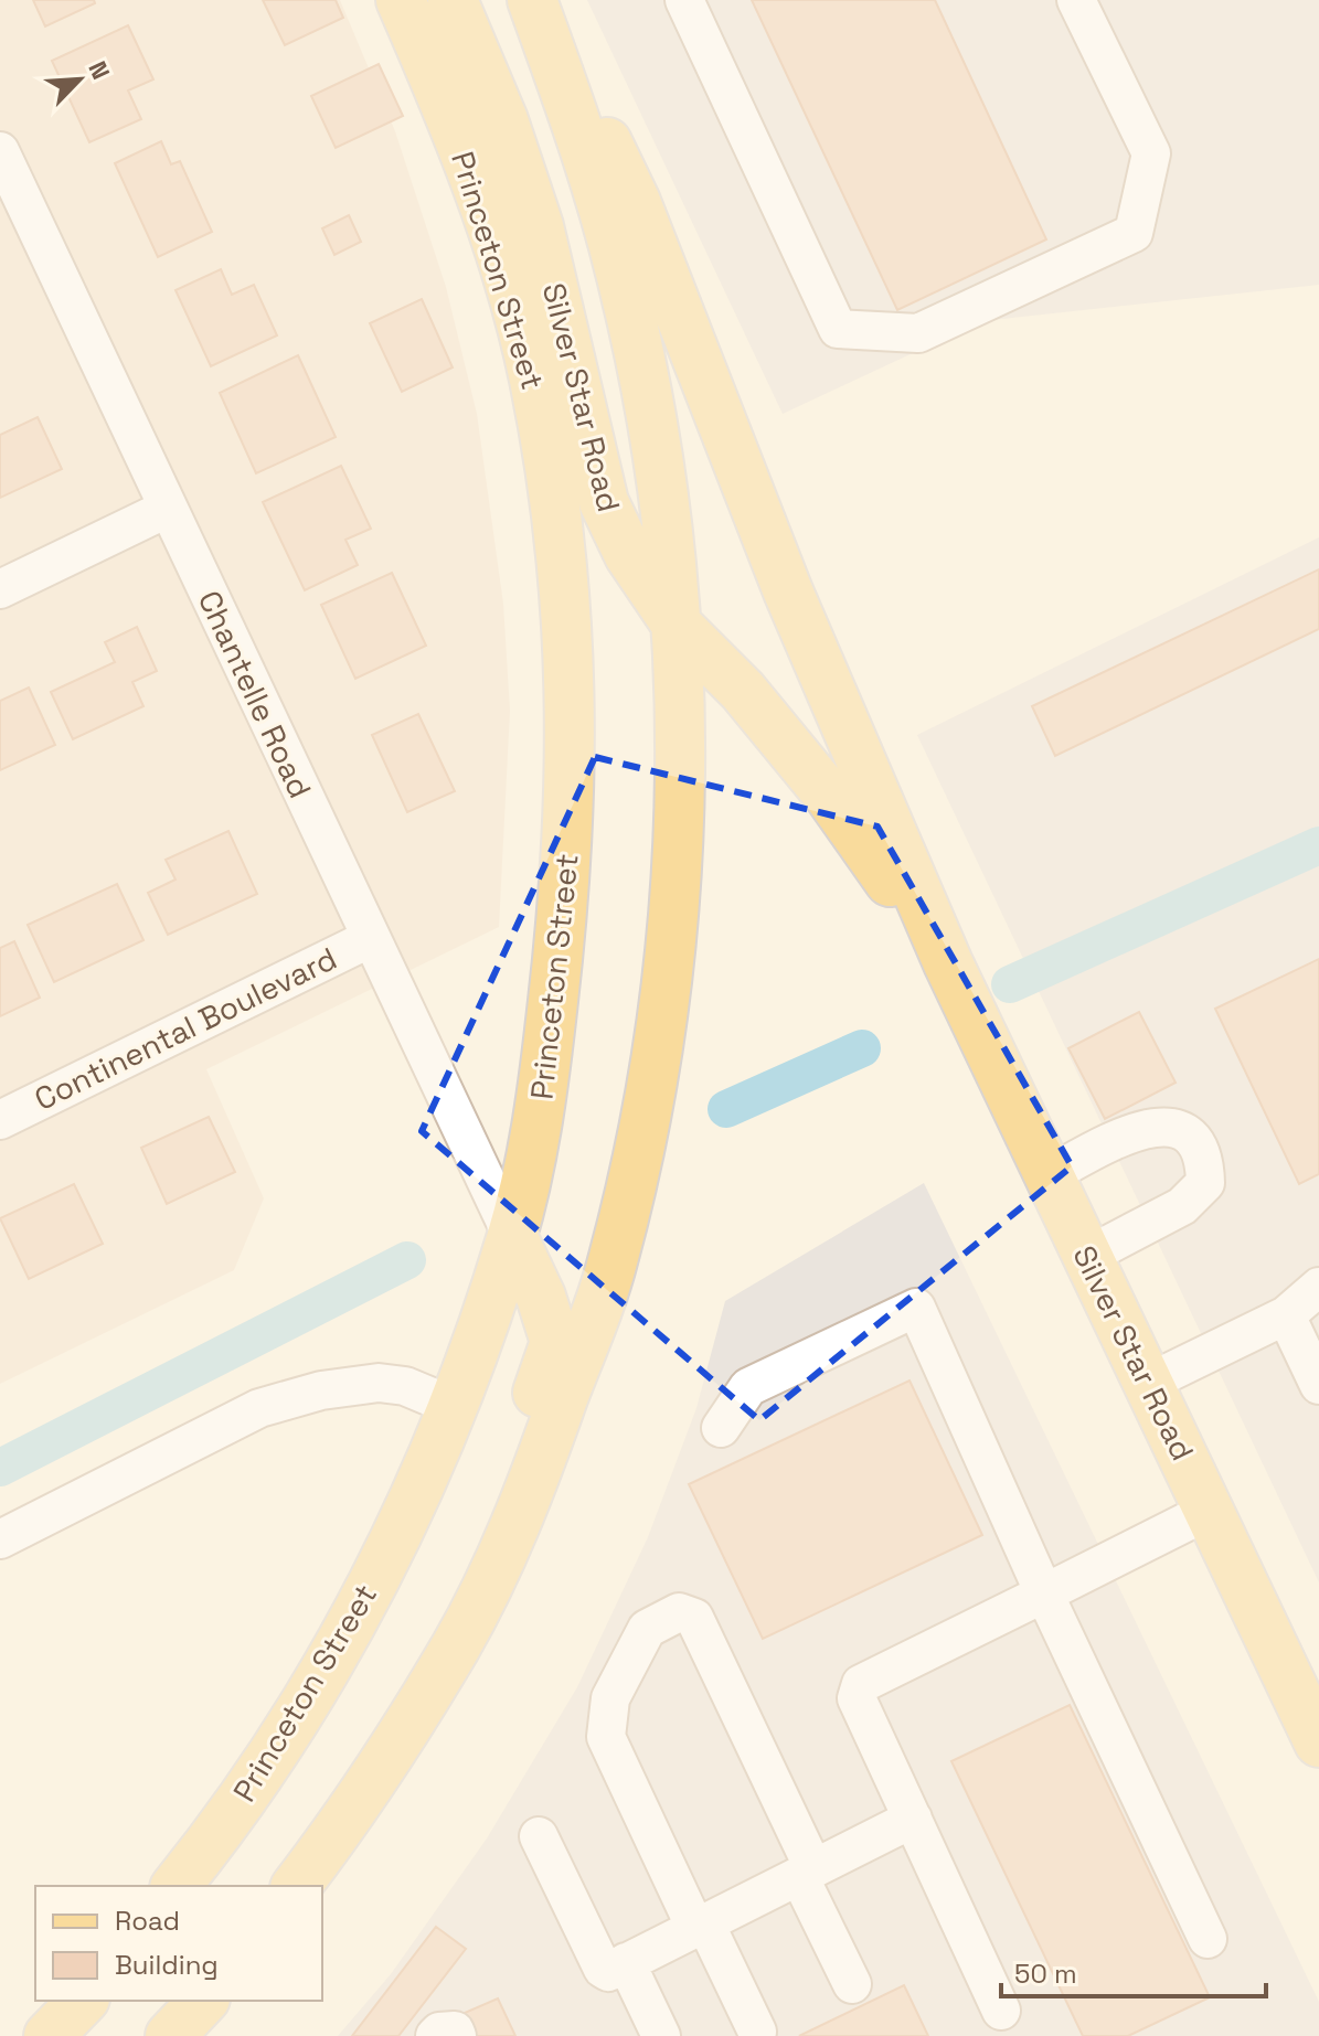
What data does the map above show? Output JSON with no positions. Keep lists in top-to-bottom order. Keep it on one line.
{"streets":{"main road":["Princeton Street","Silver Star Road"],"street":["Chantelle Road","Continental Boulevard"]},"crossings":[["Princeton Street","Chantelle Road"],["Chantelle Road","Continental Boulevard"]],"legend":["Road","Building"],"scale_bar":"50 m","north":"top right"}
